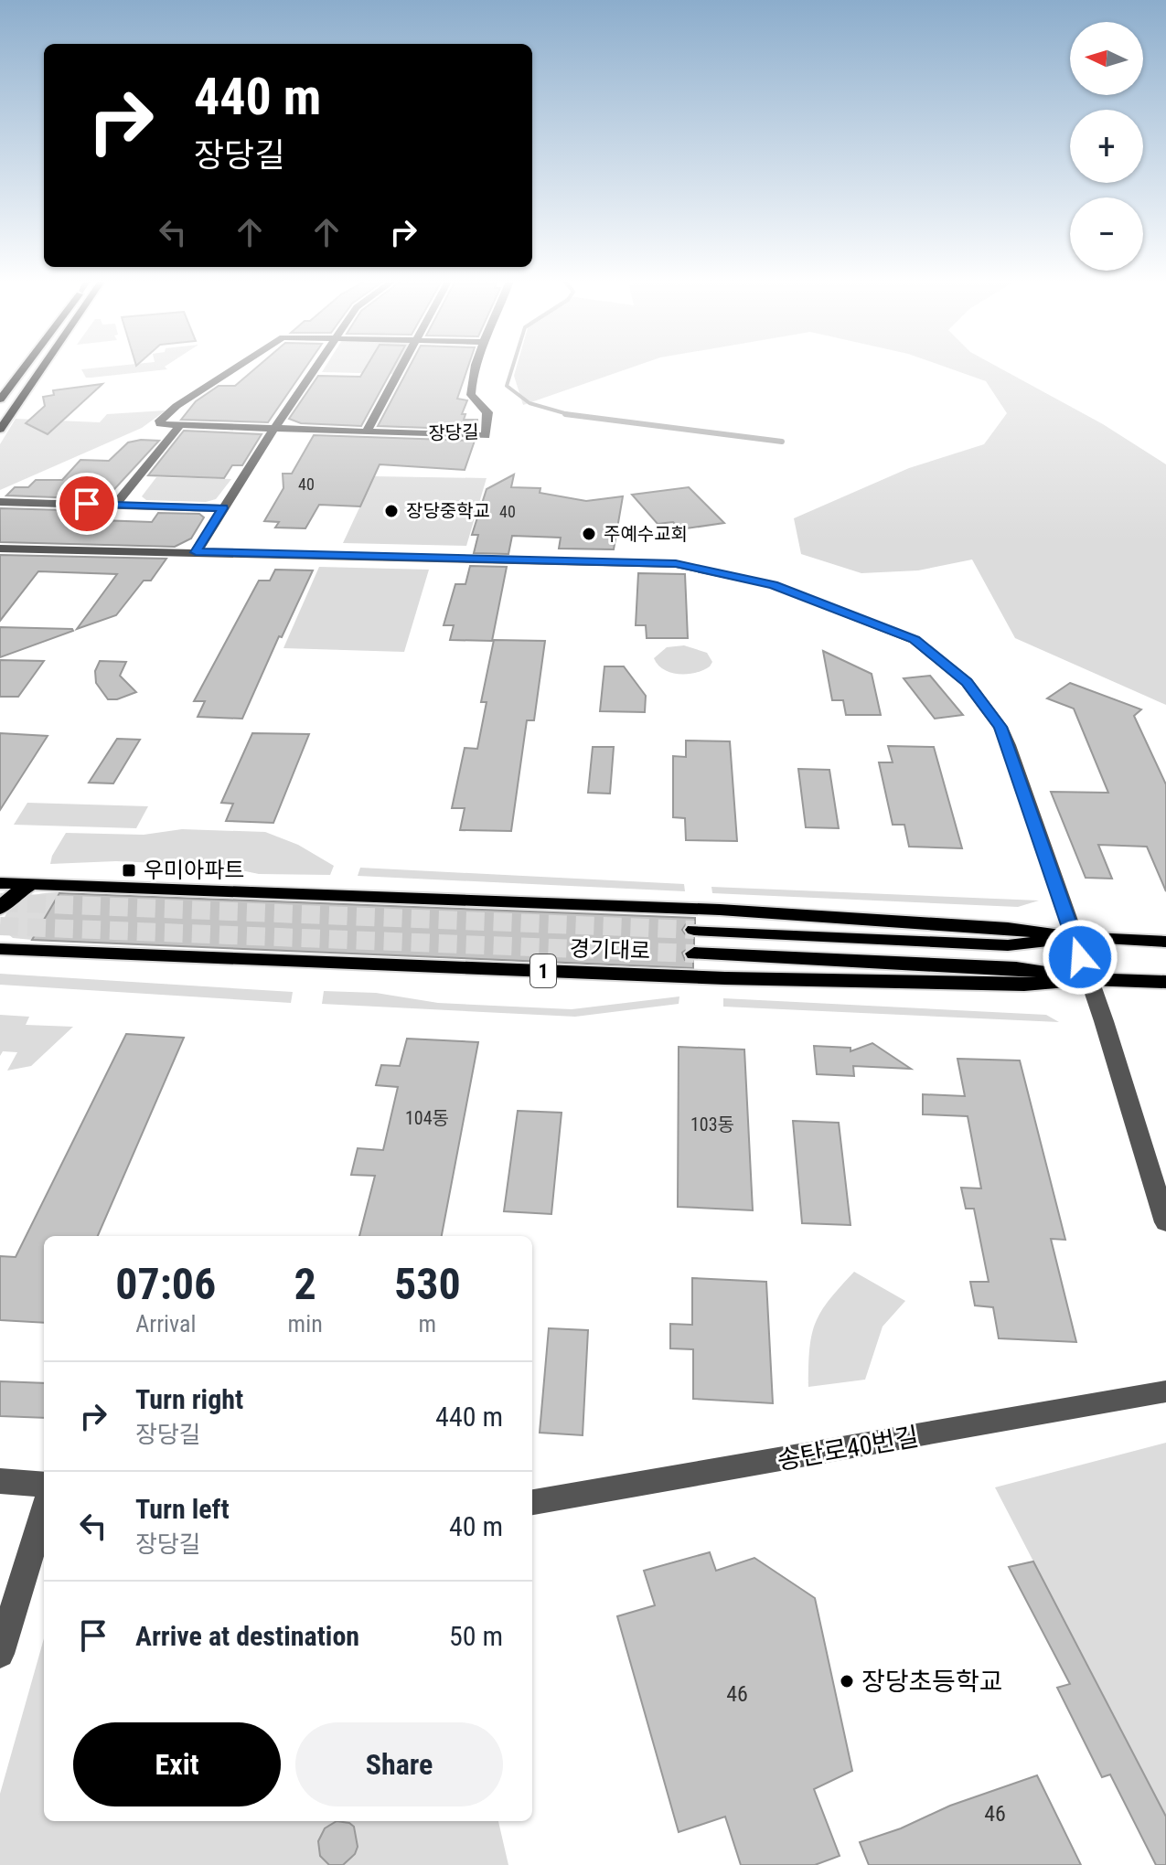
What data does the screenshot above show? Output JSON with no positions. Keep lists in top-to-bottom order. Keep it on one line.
{"streets":{"main road":["경기대로","1"],"street":["장당길","송탄로40번길"]},"places":{"other":["장당중학교","주예수교회","장당초등학교"],"transit":["우미아파트"]},"house_numbers":["40","40","104동","103동","46","46"],"north":"left","page":{"map_buttons":["+","−"],"turn":["440 m","장당길"],"eta":["07:06","Arrival","2","min","530","m"],"list":[{"name":"Turn right","note":"장당길","value":"440 m"},{"name":"Turn left","note":"장당길","value":"40 m"},{"name":"Arrive at destination","value":"50 m"}],"buttons":["Exit","Share"]}}
